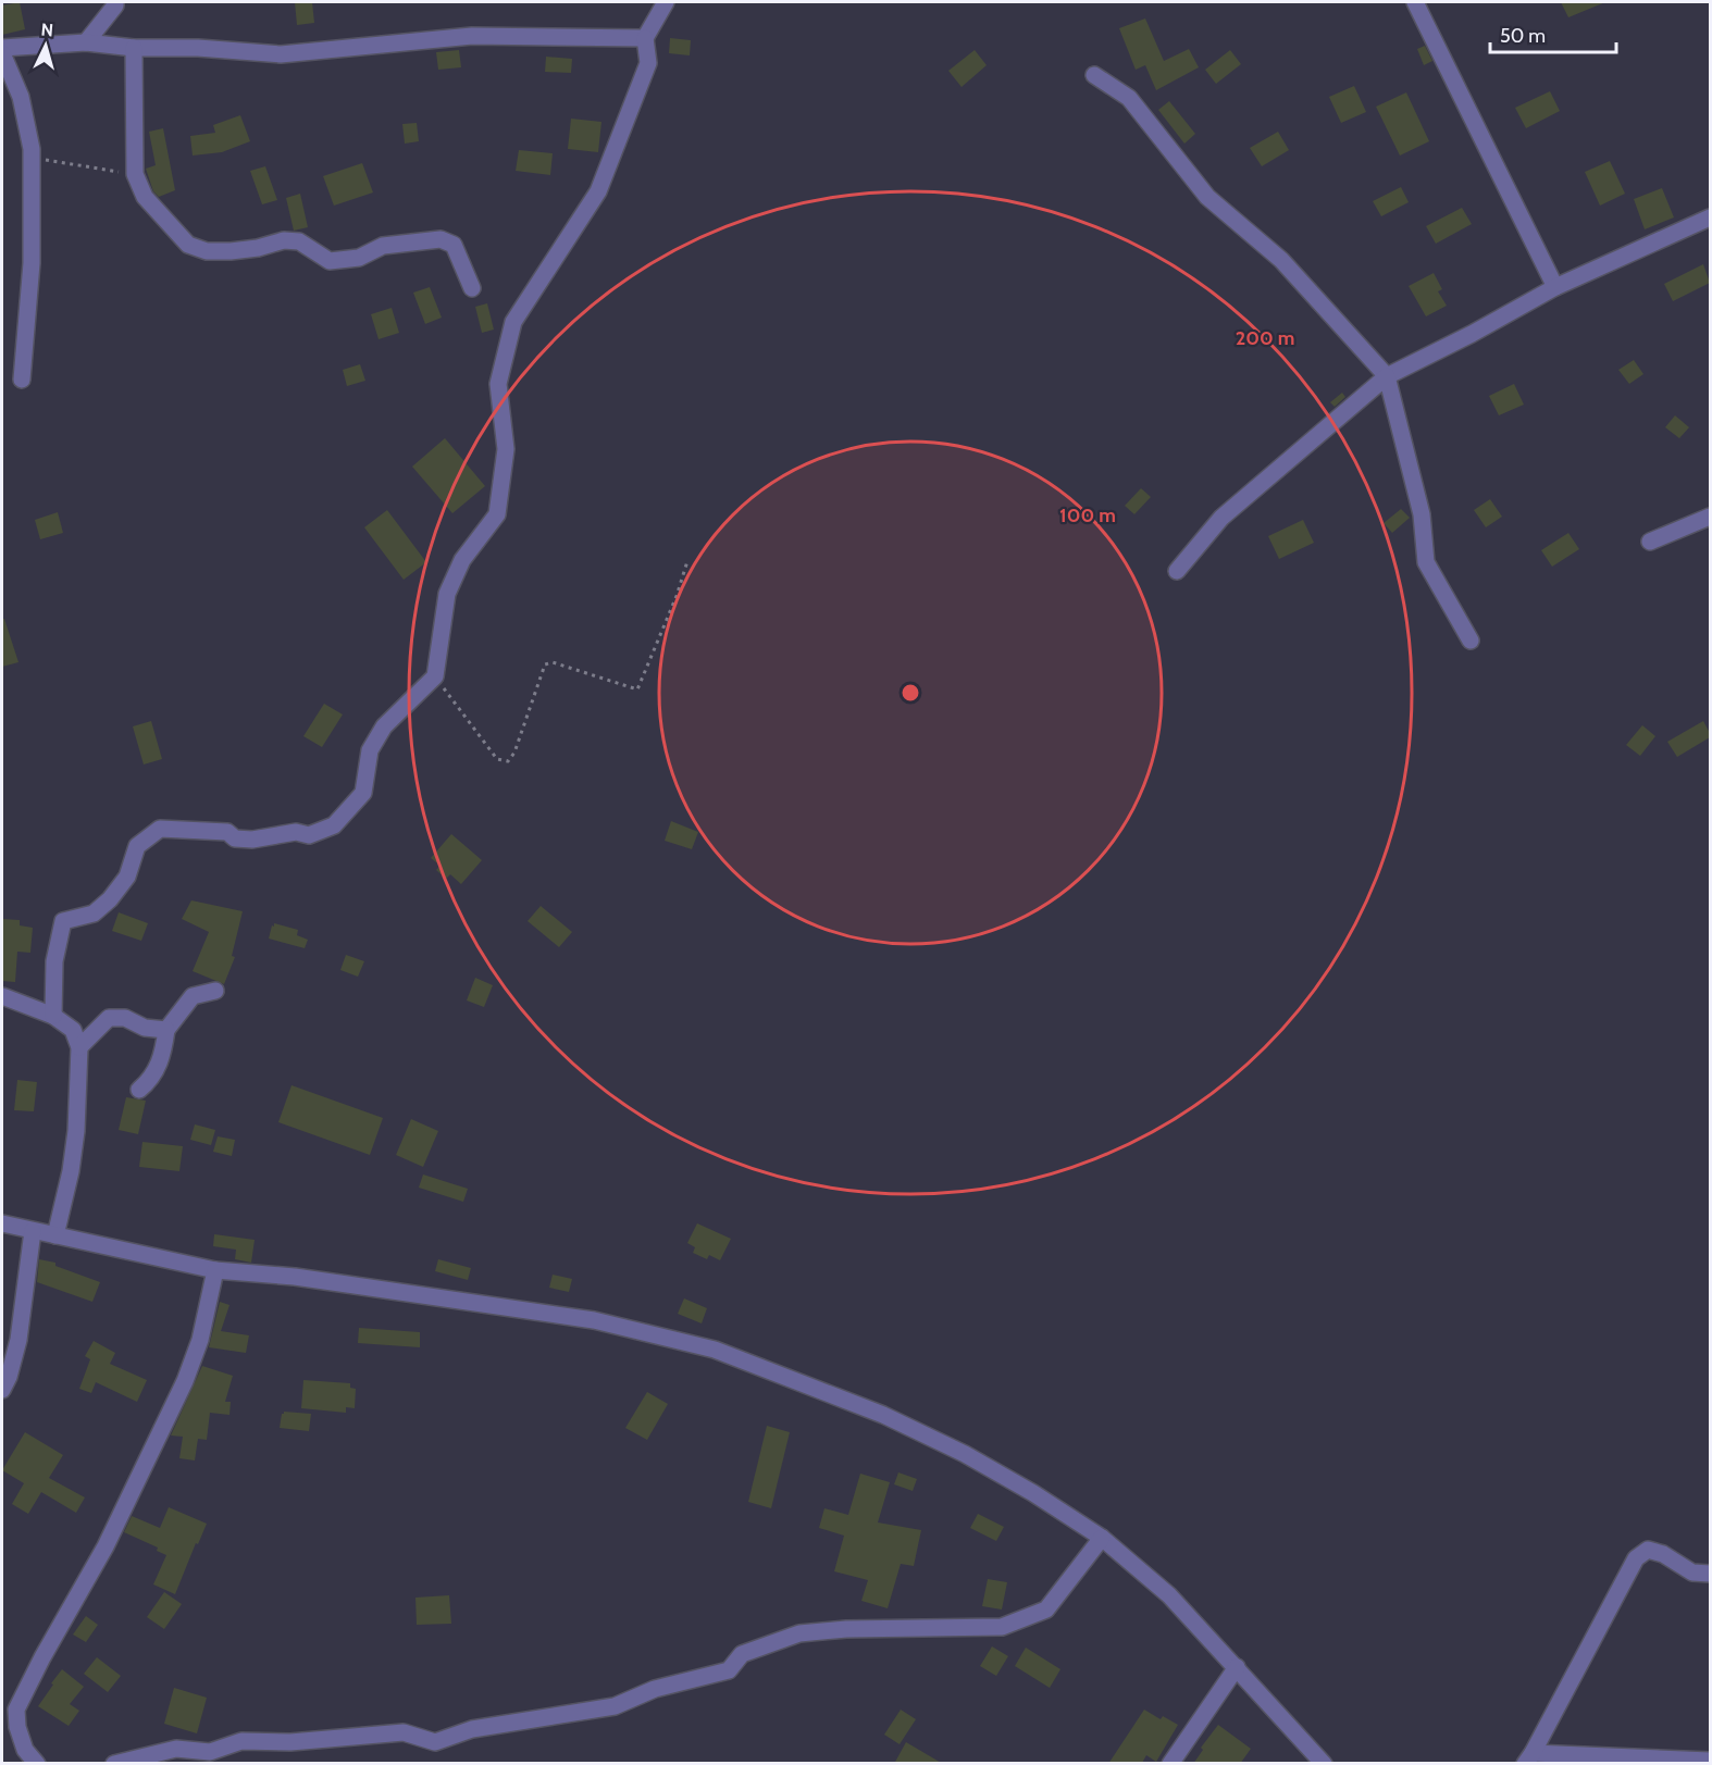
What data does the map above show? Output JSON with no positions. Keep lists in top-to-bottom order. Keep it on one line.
{"scale_bar":"50 m","north":"top","rings":["200 m","100 m"]}
